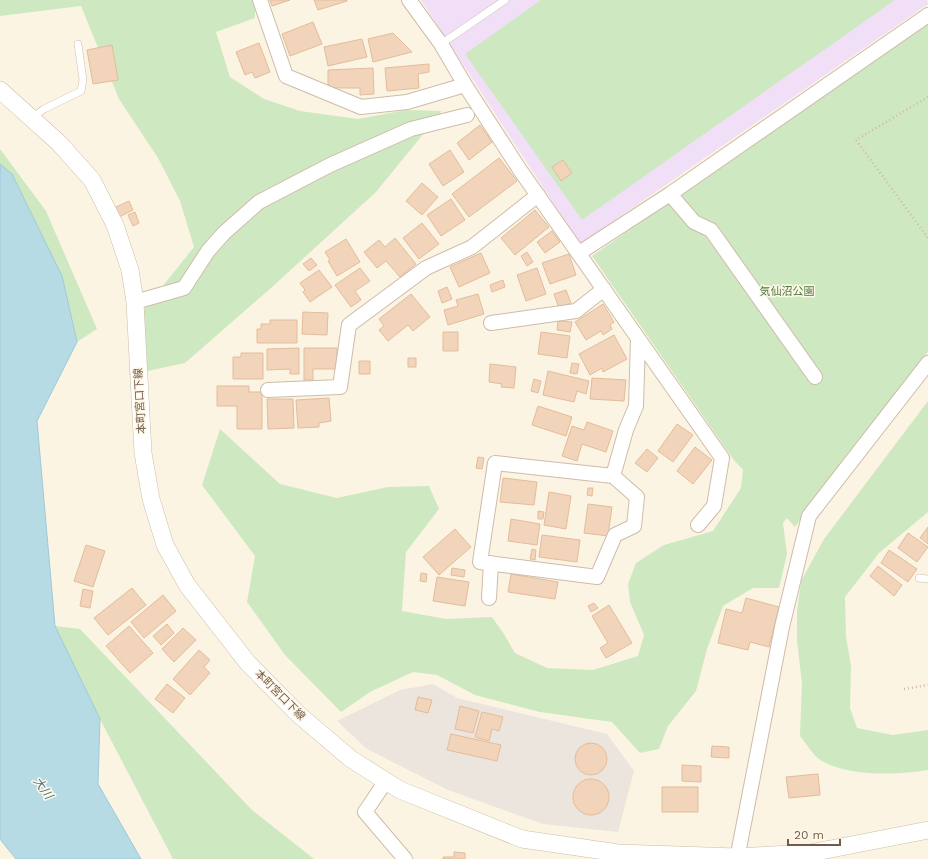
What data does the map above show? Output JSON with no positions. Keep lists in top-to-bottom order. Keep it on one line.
{"streets":{"street":["本町宮口下線"]},"water":["大川"],"parks":["気仙沼公園"],"scale_bar":"20 m"}
